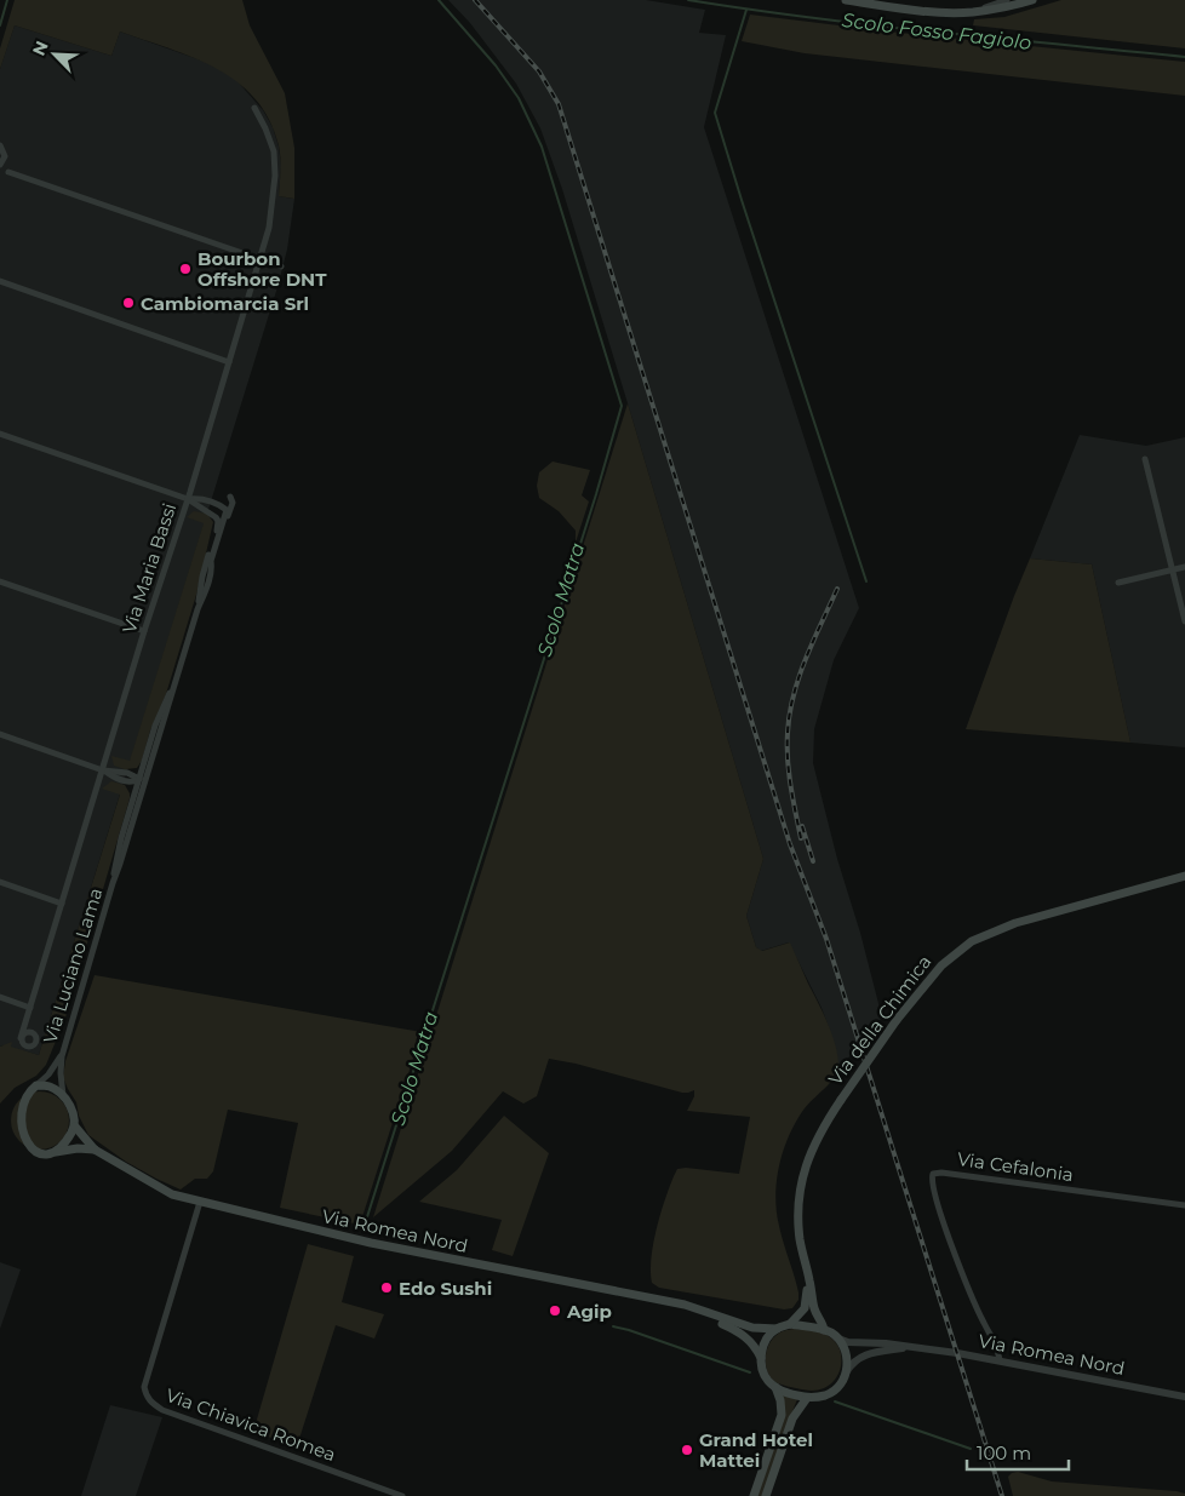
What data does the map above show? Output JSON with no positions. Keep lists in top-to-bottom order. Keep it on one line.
{"streets":{"main road":["Via della Chimica","Via Romea Nord"],"street":["Via Maria Bassi","Via Luciano Lama","Via Cefalonia","Via Chiavica Romea"]},"crossings":[["Via Maria Bassi","Via Luciano Lama"],["Via Luciano Lama","Via Romea Nord"],["Via della Chimica","Via Romea Nord"],["Via Cefalonia","Via Romea Nord"],["Via Romea Nord","Via Chiavica Romea"]],"water":["Scolo Fosso Fagiolo","Scolo Matra"],"places":["Bourbon Offshore DNT","Cambiomarcia Srl","Edo Sushi","Agip","Grand Hotel Mattei"],"scale_bar":"100 m","north":"top left"}
